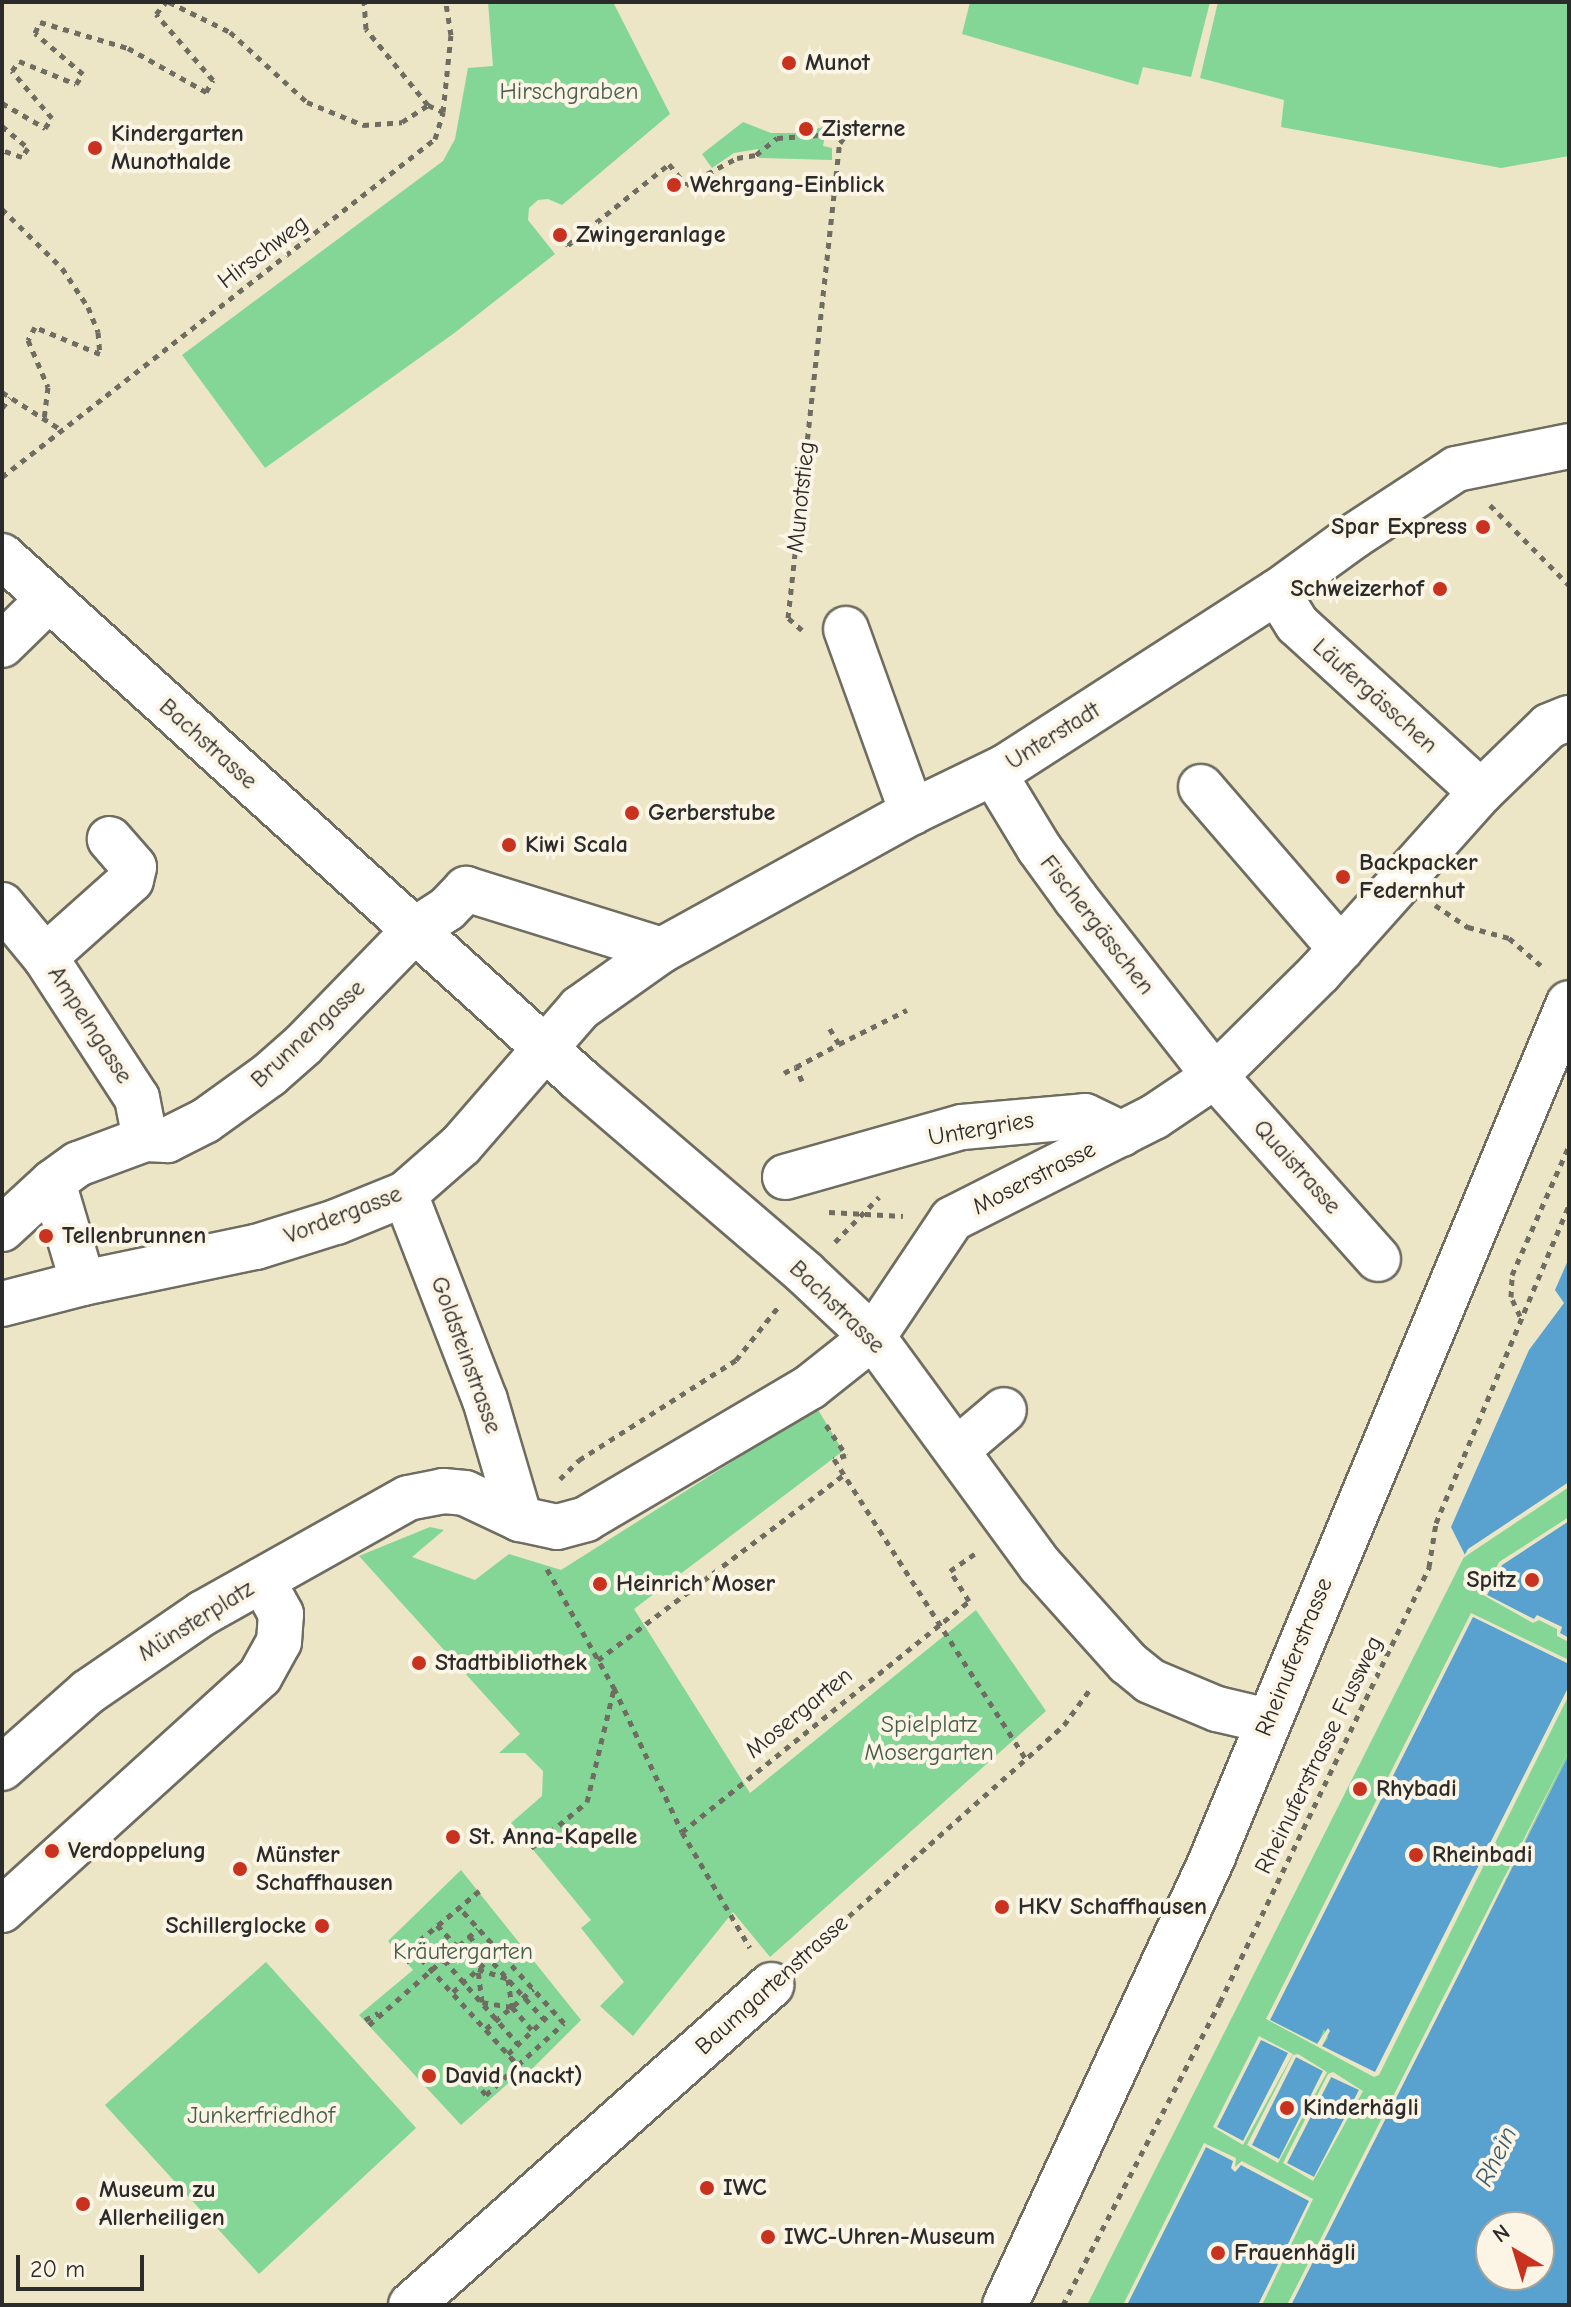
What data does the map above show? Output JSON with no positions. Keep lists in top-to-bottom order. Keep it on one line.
{"streets":{"street":["Läufergässchen","Unterstadt","Bachstrasse","Fischergässchen","Ampelngasse","Brunnengasse","Untergries","Quaistrasse","Moserstrasse","Vordergasse","Goldsteinstrasse","Münsterplatz","Rheinuferstrasse","Baumgartenstrasse"],"path":["Hirschweg","Munotstieg","Mosergarten","Rheinuferstrasse Fussweg"]},"crossings":[["Läufergässchen","Unterstadt"],["Läufergässchen","Moserstrasse"],["Unterstadt","Bachstrasse"],["Unterstadt","Fischergässchen"],["Unterstadt","Vordergasse"],["Bachstrasse","Brunnengasse"],["Bachstrasse","Moserstrasse"],["Bachstrasse","Vordergasse"],["Bachstrasse","Rheinuferstrasse"],["Bachstrasse","Baumgartenstrasse"],["Fischergässchen","Quaistrasse"],["Fischergässchen","Moserstrasse"],["Ampelngasse","Brunnengasse"],["Untergries","Moserstrasse"],["Quaistrasse","Moserstrasse"],["Moserstrasse","Goldsteinstrasse"],["Moserstrasse","Münsterplatz"],["Vordergasse","Goldsteinstrasse"]],"water":["Rhein"],"parks":["Hirschgraben","Spielplatz Mosergarten","Kräutergarten","Junkerfriedhof"],"places":["Munot","Zisterne","Kindergarten Munothalde","Wehrgang-Einblick","Zwingeranlage","Spar Express","Schweizerhof","Gerberstube","Kiwi Scala","Backpacker Federnhut","Tellenbrunnen","Spitz","Heinrich Moser","Stadtbibliothek","Rhybadi","St. Anna-Kapelle","Verdoppelung","Rheinbadi","Münster Schaffhausen","HKV Schaffhausen","Schillerglocke","David (nackt)","Kinderhägli","IWC","Museum zu Allerheiligen","IWC-Uhren-Museum","Frauenhägli"],"scale_bar":"20 m","north":"top left"}
